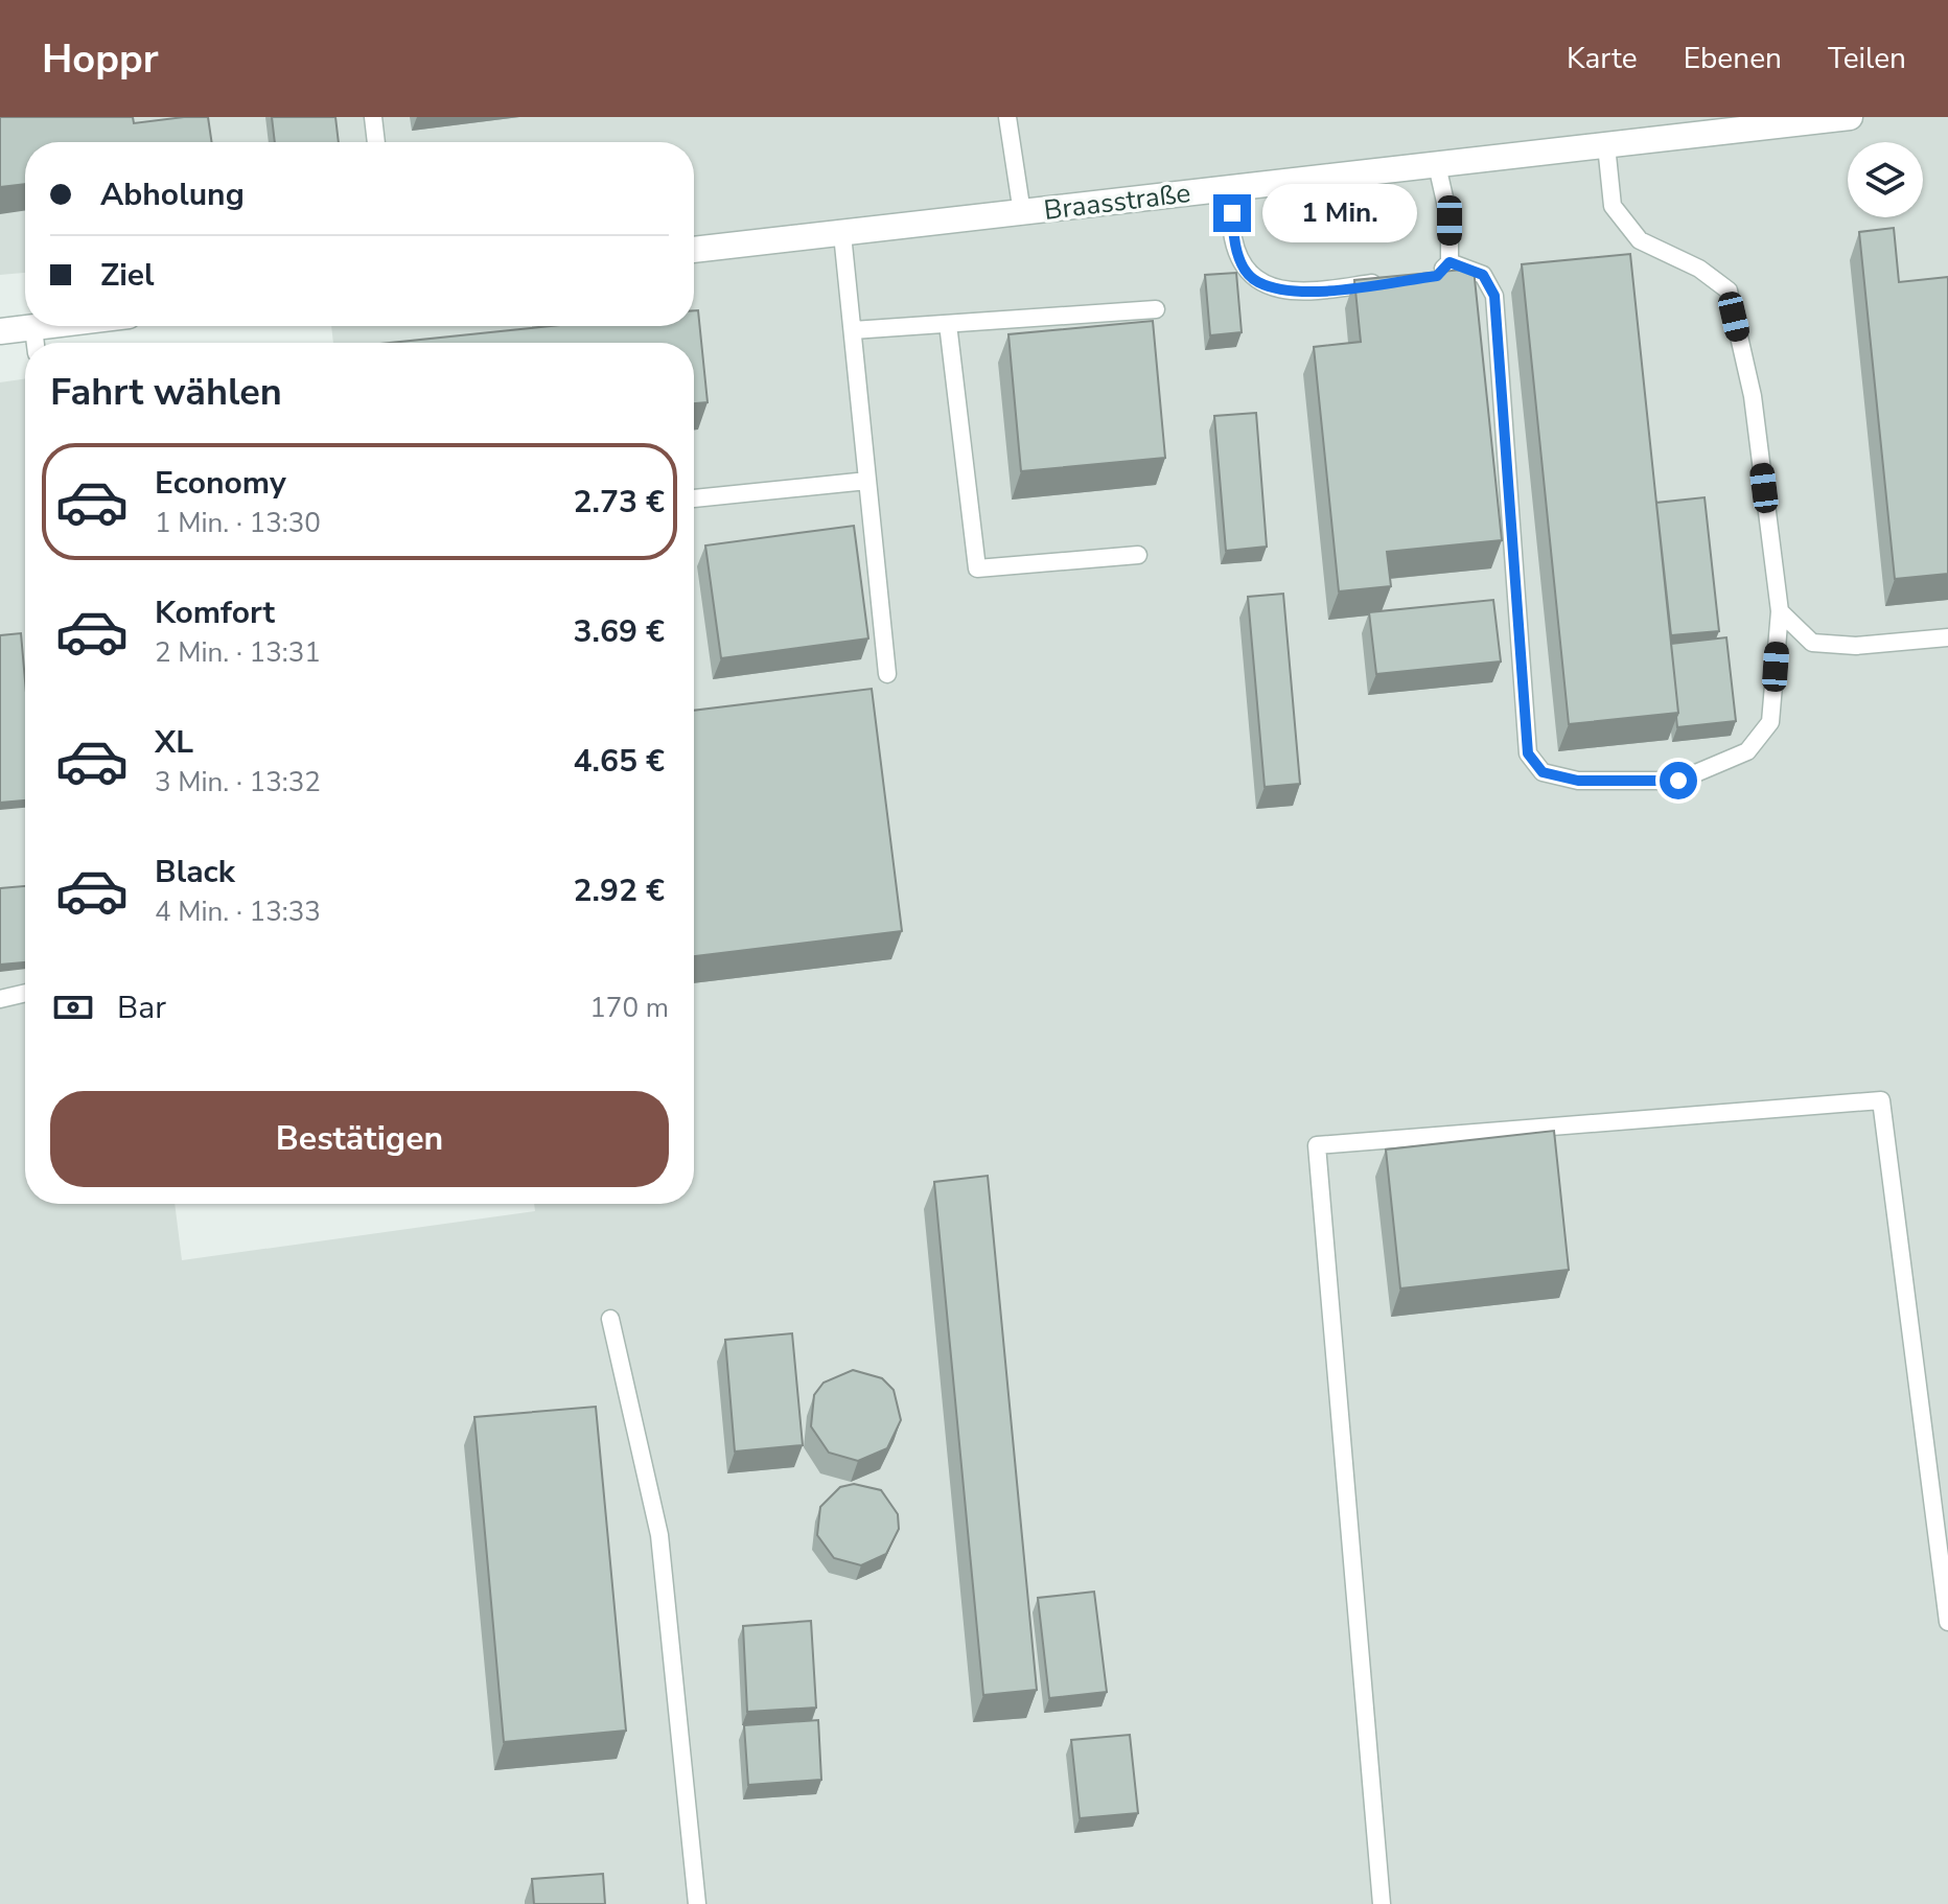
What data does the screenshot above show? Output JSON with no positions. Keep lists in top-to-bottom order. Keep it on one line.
{"streets":{"street":["Braasstraße"]},"page":{"header":"Hoppr","nav":["Karte","Ebenen","Teilen"],"banner":["Abholung","Ziel"],"bubble":"1 Min.","heading":"Fahrt wählen","list":[{"name":"Economy","note":"1 Min. · 13:30","value":"2.73 €"},{"name":"Komfort","note":"2 Min. · 13:31","value":"3.69 €"},{"name":"XL","note":"3 Min. · 13:32","value":"4.65 €"},{"name":"Black","note":"4 Min. · 13:33","value":"2.92 €"}],"pay":["Bar","170 m"],"buttons":"Bestätigen"}}
